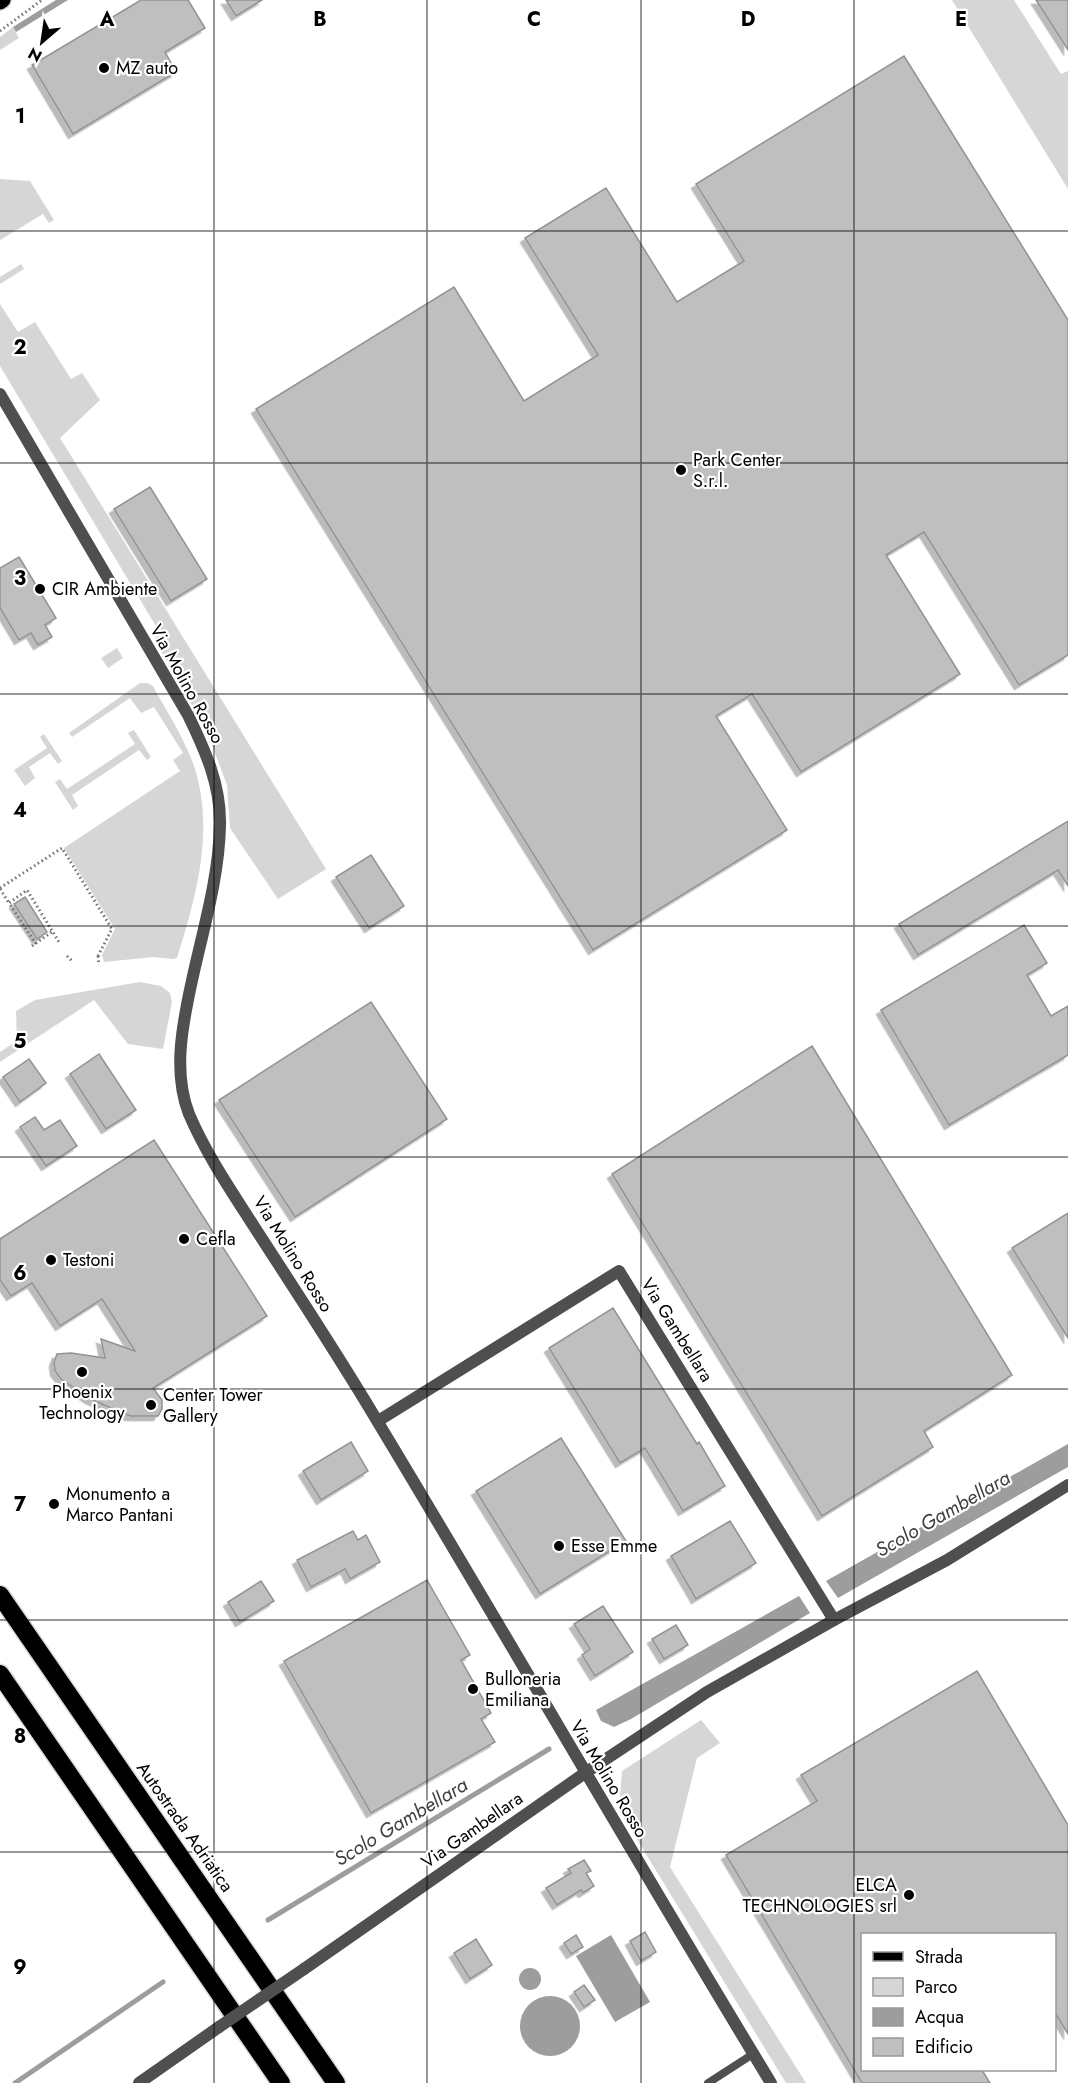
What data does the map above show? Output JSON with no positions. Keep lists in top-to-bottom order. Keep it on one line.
{"streets":{"highway":["Autostrada Adriatica"],"street":["Via Molino Rosso","Via Gambellara"]},"crossings":[["Via Molino Rosso","Via Gambellara"]],"water":["Scolo Gambellara"],"places":["MZ auto","Park Center S.r.l.","CIR Ambiente","Cefla","Testoni","Phoenix Technology","Center Tower Gallery","Monumento a Marco Pantani","Esse Emme","Bulloneria Emiliana","ELCA TECHNOLOGIES srl"],"legend":["Strada","Parco","Acqua","Edificio"],"north":"bottom left","grid":{"columns":["A","B","C","D","E"],"rows":["1","2","3","4","5","6","7","8","9"]}}
